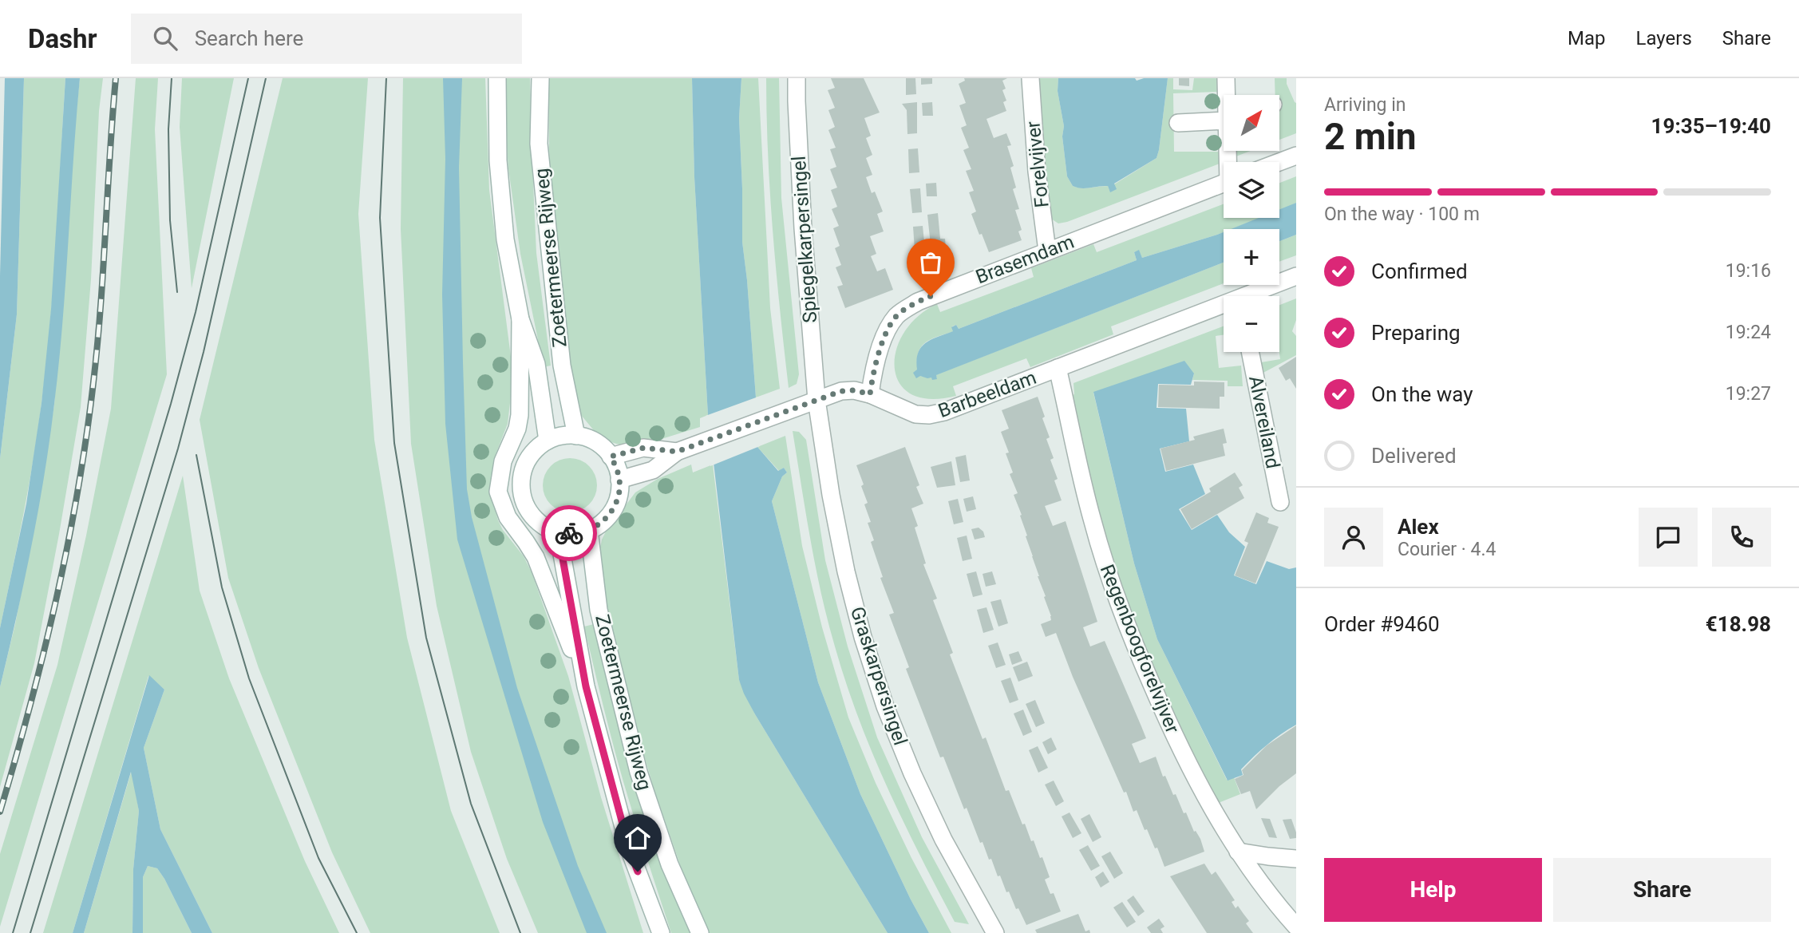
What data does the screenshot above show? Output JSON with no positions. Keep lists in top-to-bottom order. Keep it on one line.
{"streets":{"street":["Forelvijver","Spiegelkarpersingel","Zoetermeerse Rijweg","Brasemdam","Barbeeldam","Alvereiland","Regenboogforelvijver","Graskarpersingel"]},"crossings":[["Forelvijver","Brasemdam"],["Spiegelkarpersingel","Barbeeldam"],["Spiegelkarpersingel","Graskarpersingel"],["Zoetermeerse Rijweg","Barbeeldam"],["Brasemdam","Barbeeldam"],["Barbeeldam","Regenboogforelvijver"],["Barbeeldam","Graskarpersingel"]],"north":"top right","page":{"header":"Dashr","search":"Search here","nav":["Map","Layers","Share"],"heading":["2 min","Arriving in","19:35–19:40"],"panel":["Alex","Courier · 4.4","Order #9460","€18.98"],"map_buttons":["+","−"],"bar":"On the way · 100 m","list":[["Confirmed","19:16"],["Preparing","19:24"],["On the way","19:27"],"Delivered"],"buttons":["Help","Share"]}}
